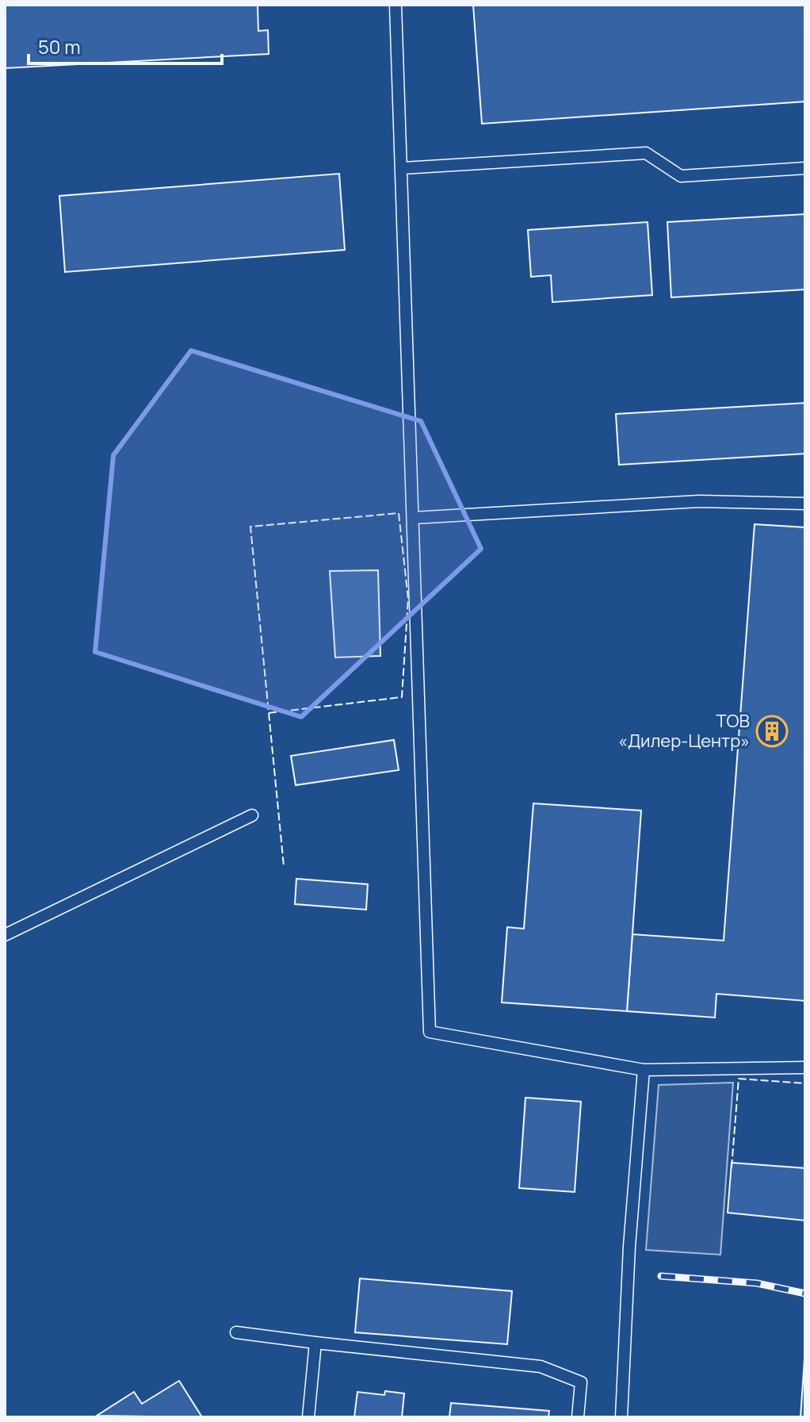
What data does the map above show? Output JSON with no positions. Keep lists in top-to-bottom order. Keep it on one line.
{"places":{"building":["ТОВ «Дилер-Центр»"]},"scale_bar":"50 m"}
